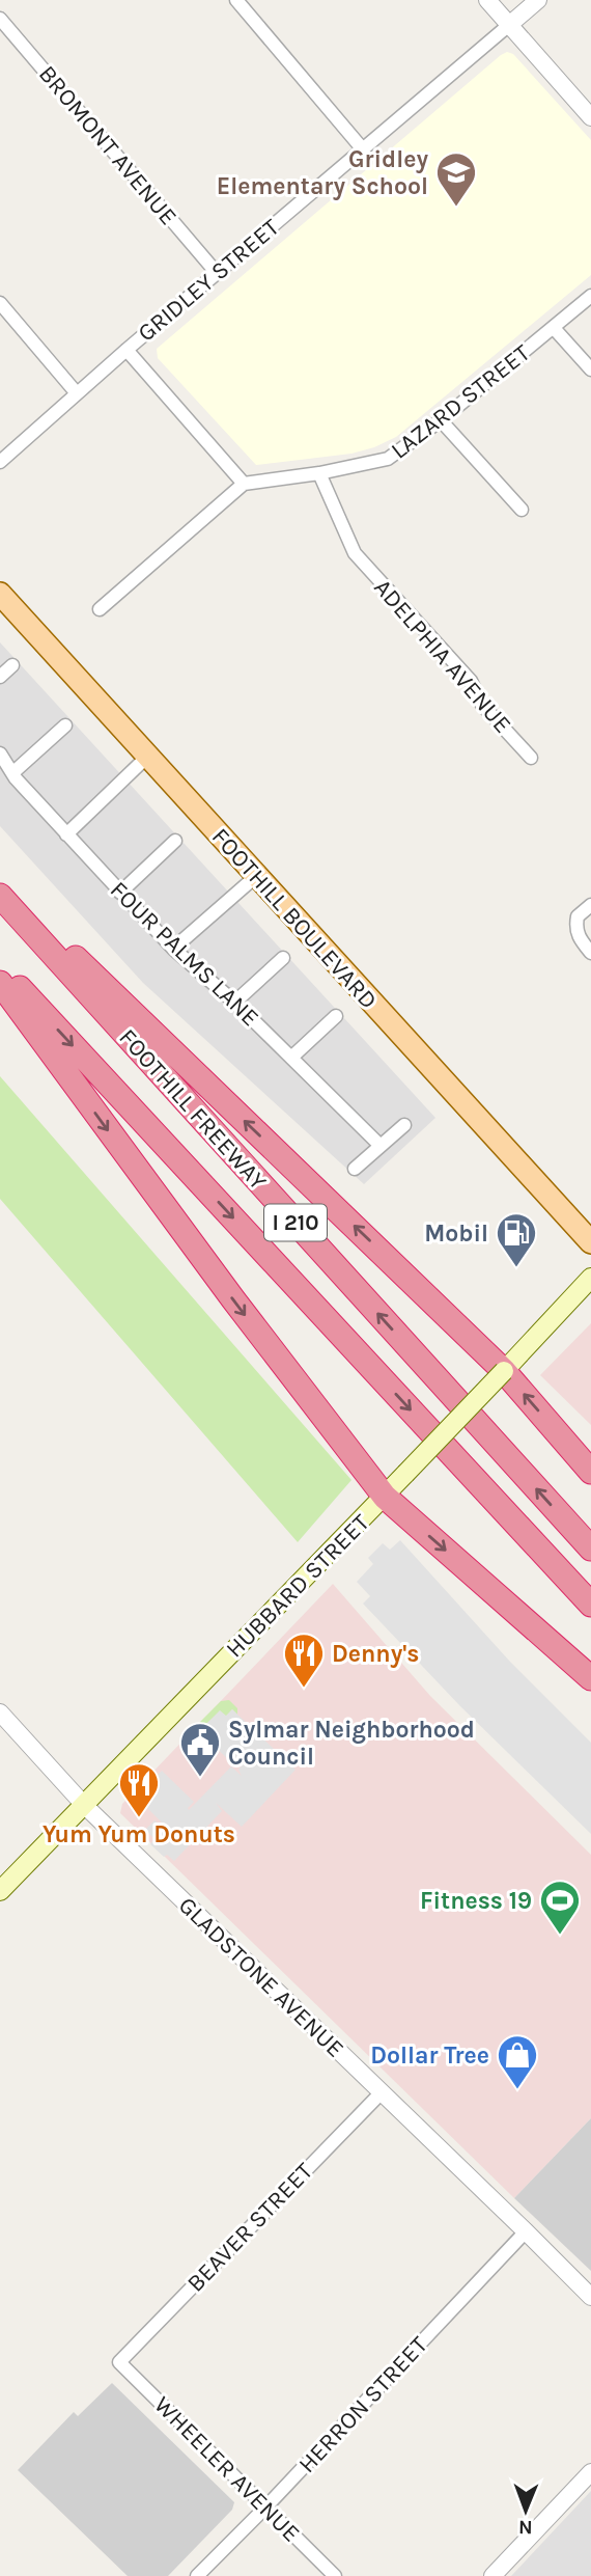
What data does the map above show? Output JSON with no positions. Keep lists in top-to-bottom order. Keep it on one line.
{"streets":{"highway":["FOOTHILL FREEWAY","I 210"],"main road":["FOOTHILL BOULEVARD","HUBBARD STREET"],"street":["BROMONT AVENUE","GRIDLEY STREET","LAZARD STREET","ADELPHIA AVENUE","FOUR PALMS LANE","GLADSTONE AVENUE","BEAVER STREET","HERRON STREET","WHEELER AVENUE"]},"crossings":[["BROMONT AVENUE","GRIDLEY STREET"],["LAZARD STREET","ADELPHIA AVENUE"],["HUBBARD STREET","GLADSTONE AVENUE"],["GLADSTONE AVENUE","BEAVER STREET"],["GLADSTONE AVENUE","HERRON STREET"],["BEAVER STREET","WHEELER AVENUE"],["HERRON STREET","WHEELER AVENUE"]],"places":{"school or university":["Gridley Elementary School"],"fuel station":["Mobil"],"restaurant":["Denny's","Yum Yum Donuts"],"public building":["Sylmar Neighborhood Council"],"sports":["Fitness 19"],"shop":["Dollar Tree"]},"north":"bottom"}
